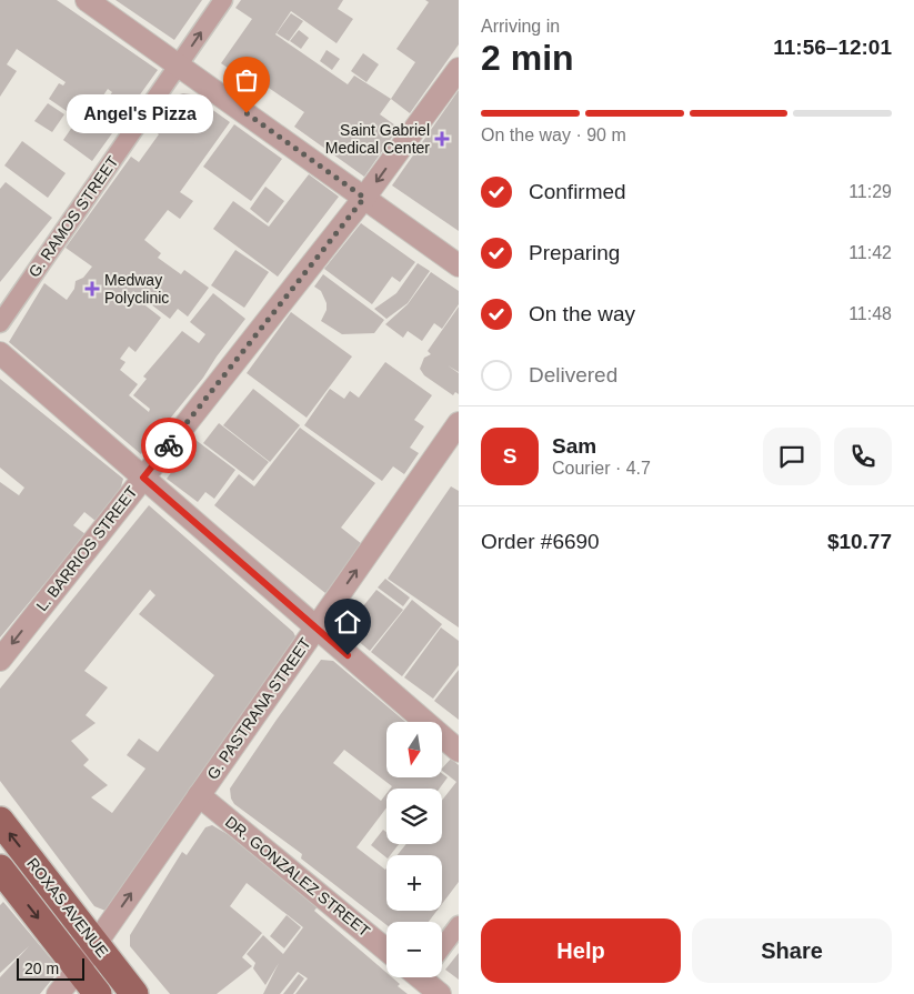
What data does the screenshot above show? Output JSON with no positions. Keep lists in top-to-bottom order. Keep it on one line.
{"streets":{"main road":["ROXAS AVENUE"],"street":["G. RAMOS STREET","L. BARRIOS STREET","G. PASTRANA STREET","DR. GONZALEZ STREET"]},"crossings":[["G. PASTRANA STREET","DR. GONZALEZ STREET"],["G. PASTRANA STREET","ROXAS AVENUE"]],"one_way":["L. BARRIOS STREET","G. PASTRANA STREET"],"places":{"other":["Angel's Pizza"],"health":["Saint Gabriel Medical Center","Medway Polyclinic"]},"scale_bar":"20 m","north":"bottom","page":{"heading":["2 min","Arriving in","11:56–12:01"],"panel":["Sam","Courier · 4.7","Order #6690","$10.77"],"bubble":"Angel's Pizza","bar":"On the way · 90 m","list":[["Confirmed","11:29"],["Preparing","11:42"],["On the way","11:48"],"Delivered"],"round":"S","map_buttons":["+","−"],"buttons":["Help","Share"],"scale":"20 m"}}
